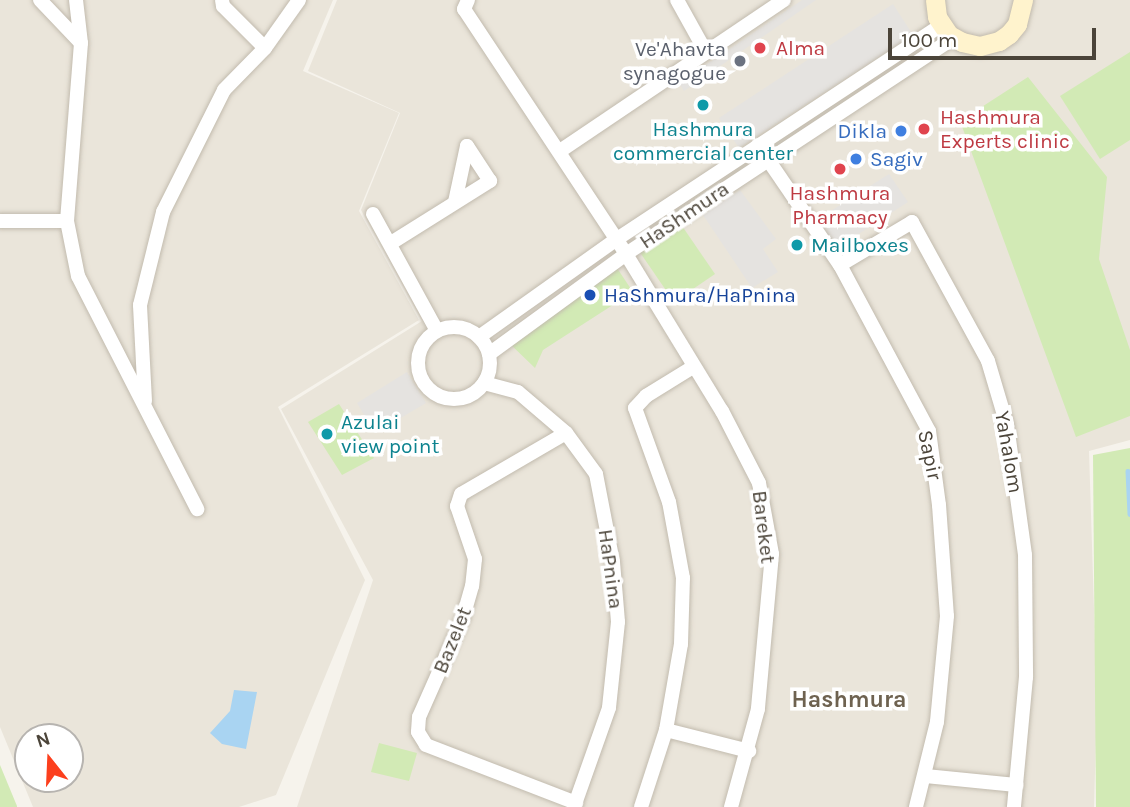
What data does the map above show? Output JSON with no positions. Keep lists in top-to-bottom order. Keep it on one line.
{"streets":{"street":["HaShmura","Yahalom","Sapir","Bareket","HaPnina","Bazelet"]},"crossings":[["HaShmura","Sapir"],["HaShmura","Bareket"],["HaShmura","HaPnina"],["Yahalom","Sapir"],["HaPnina","Bazelet"]],"districts":["Hashmura"],"places":["Alma","Ve'Ahavta synagogue","Hashmura commercial center","Hashmura Experts clinic","Dikla","Sagiv","Hashmura Pharmacy","Mailboxes","HaShmura/HaPnina","Azulai view point"],"scale_bar":"100 m","north":"top"}
